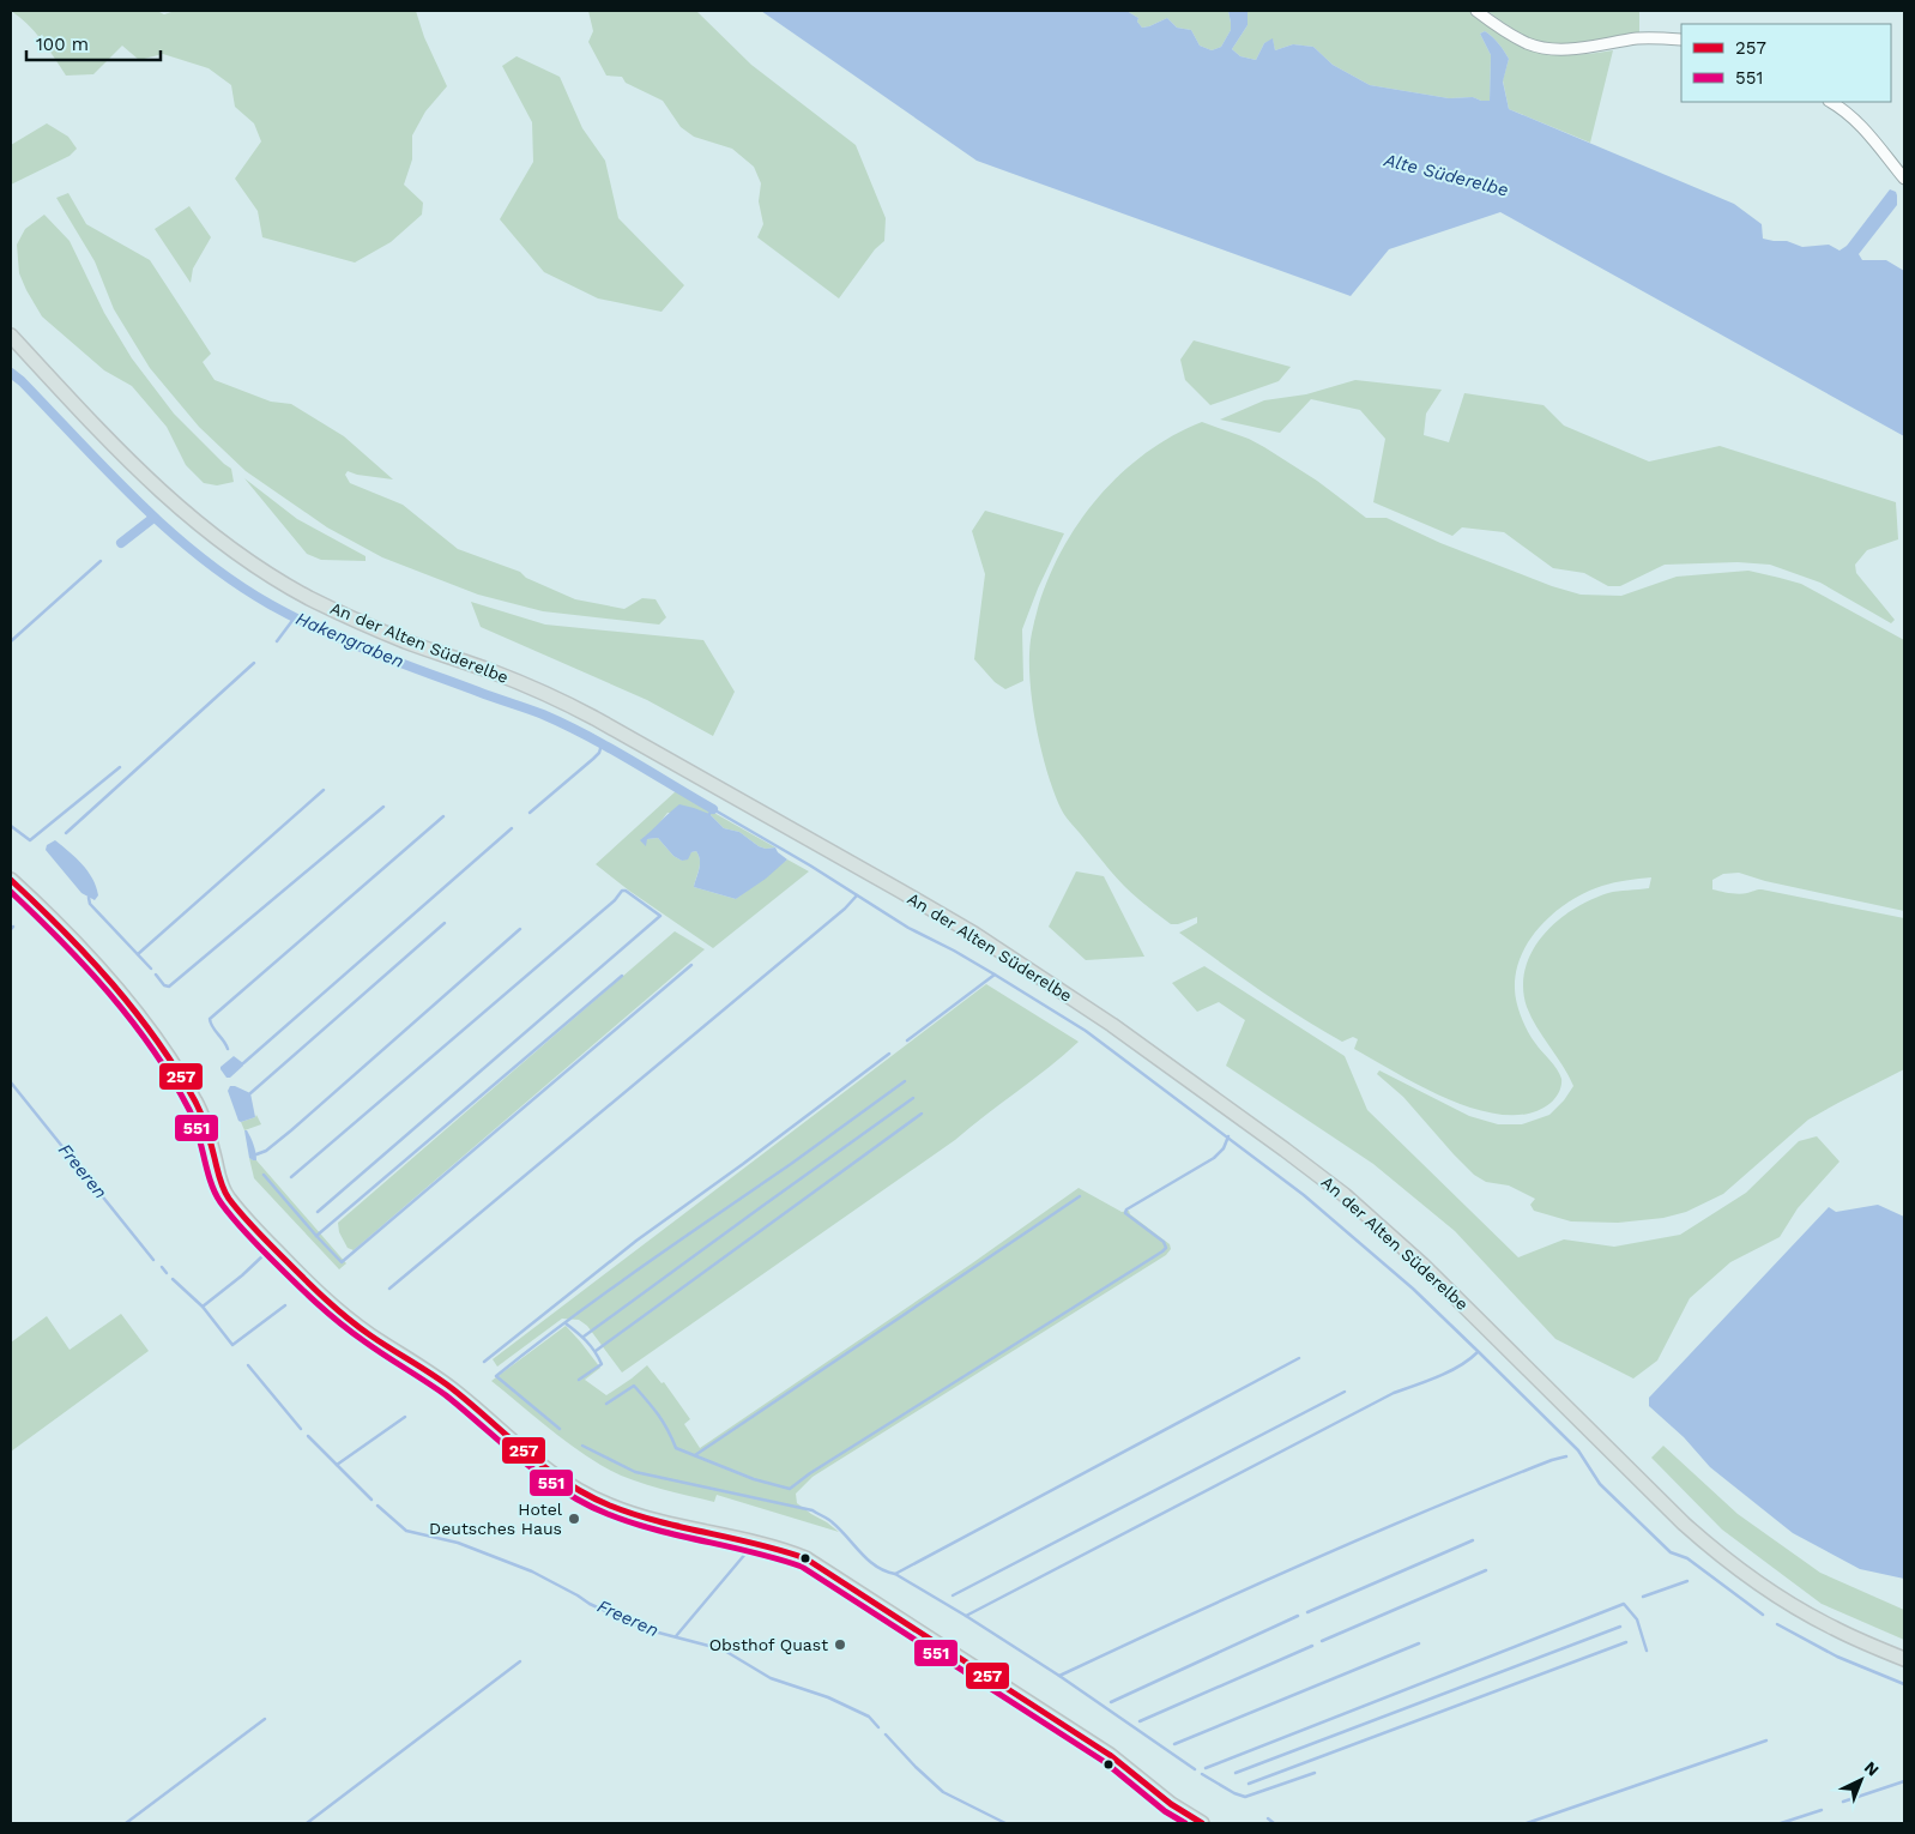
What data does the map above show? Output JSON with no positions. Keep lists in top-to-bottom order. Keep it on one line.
{"streets":{"main road":["An der Alten Süderelbe"]},"water":["Alte Süderelbe","Hakengraben","Freeren"],"places":["Hotel Deutsches Haus","Obsthof Quast"],"lines":["transit line 257","transit line 551"],"legend":["257","551"],"scale_bar":"100 m","north":"top right"}
